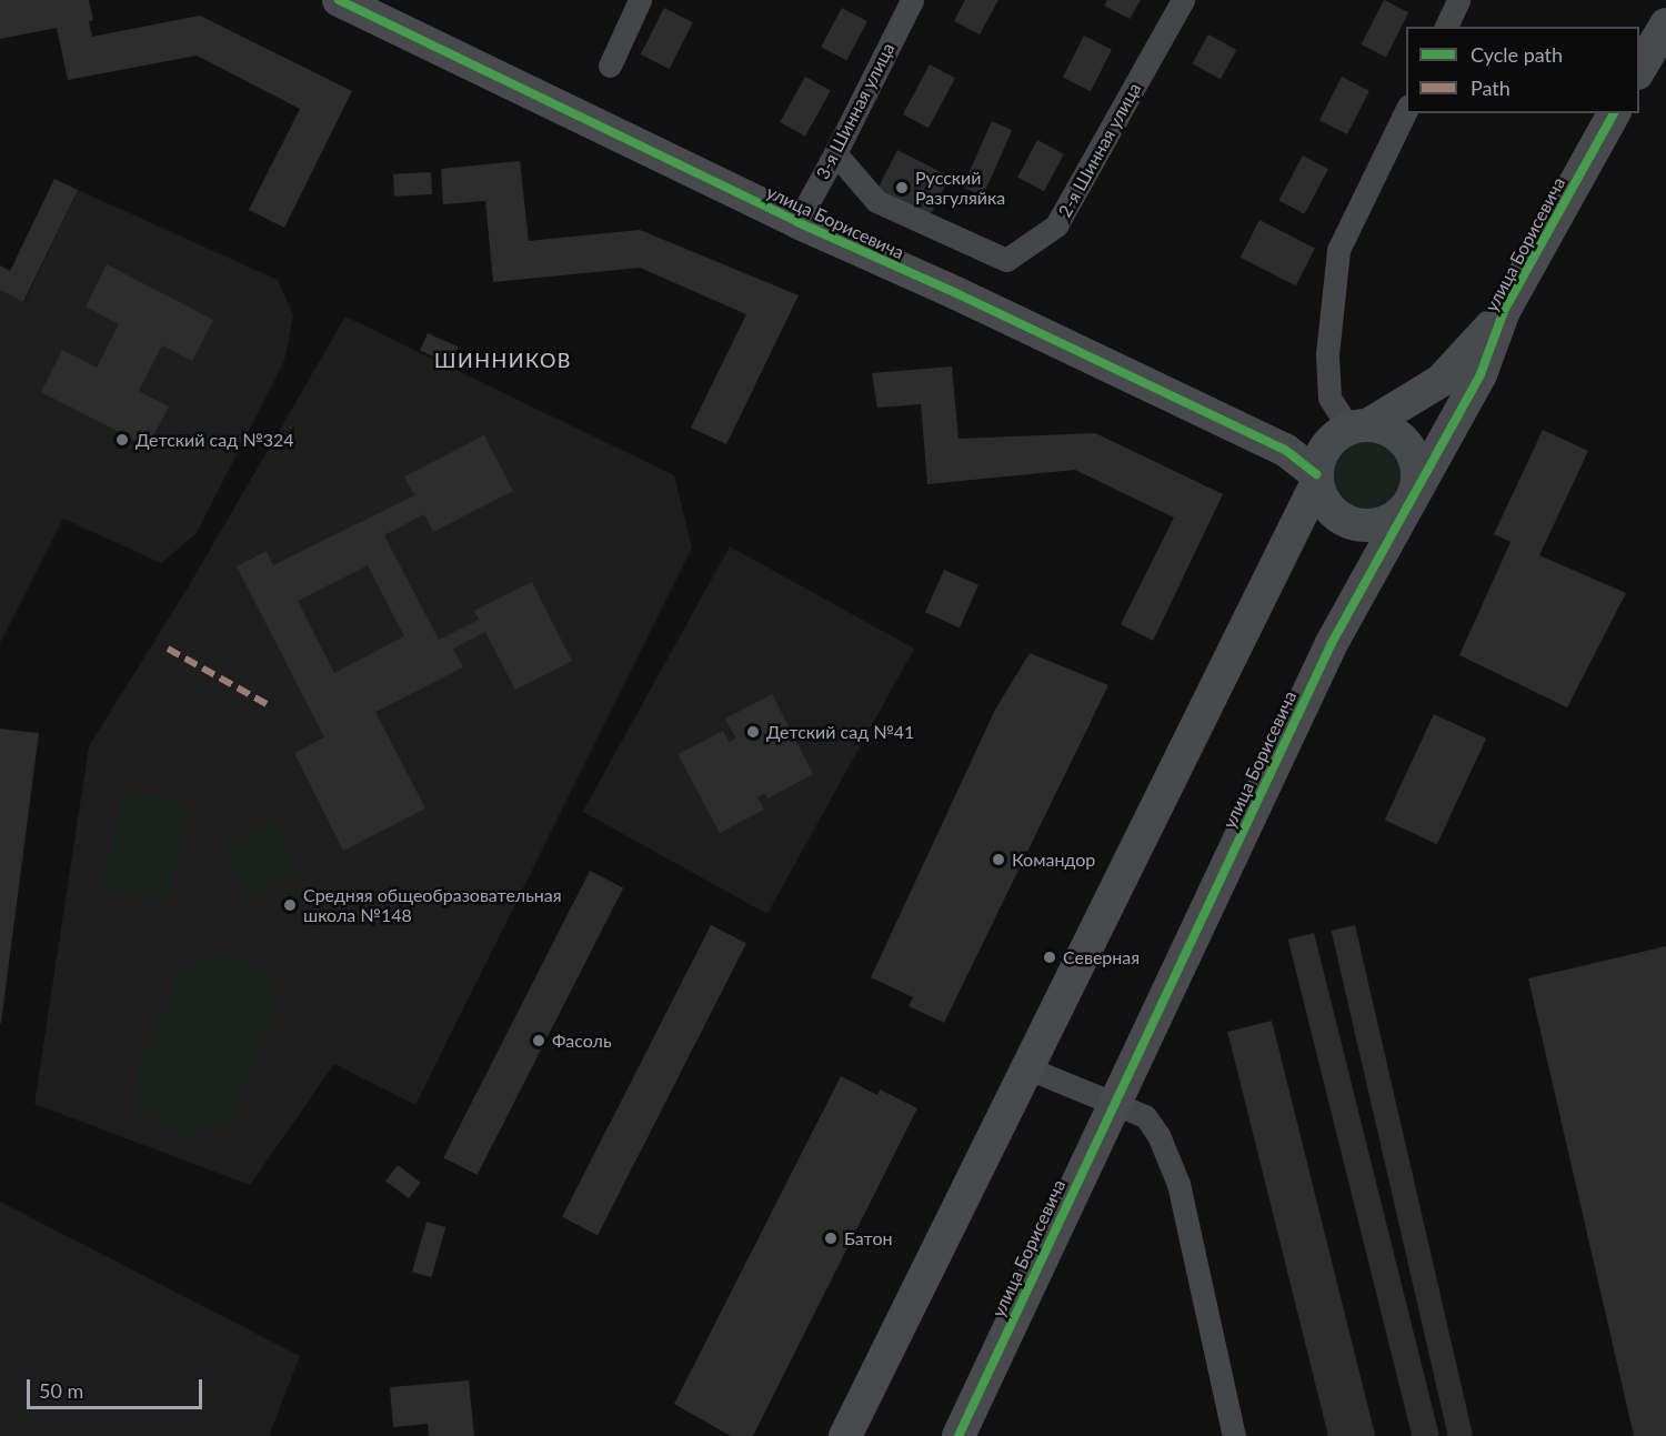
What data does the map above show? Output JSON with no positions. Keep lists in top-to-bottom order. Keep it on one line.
{"streets":{"street":["3-я Шинная улица","2-я Шинная улица","улица Борисевича"]},"crossings":[["3-я Шинная улица","2-я Шинная улица"],["3-я Шинная улица","улица Борисевича"]],"districts":["ШИННИКОВ"],"places":["Русский Разгуляйка","Детский сад №324","Детский сад №41","Командор","Средняя общеобразовательная школа №148","Северная","Фасоль","Батон"],"legend":["Cycle path","Path"],"scale_bar":"50 m"}
